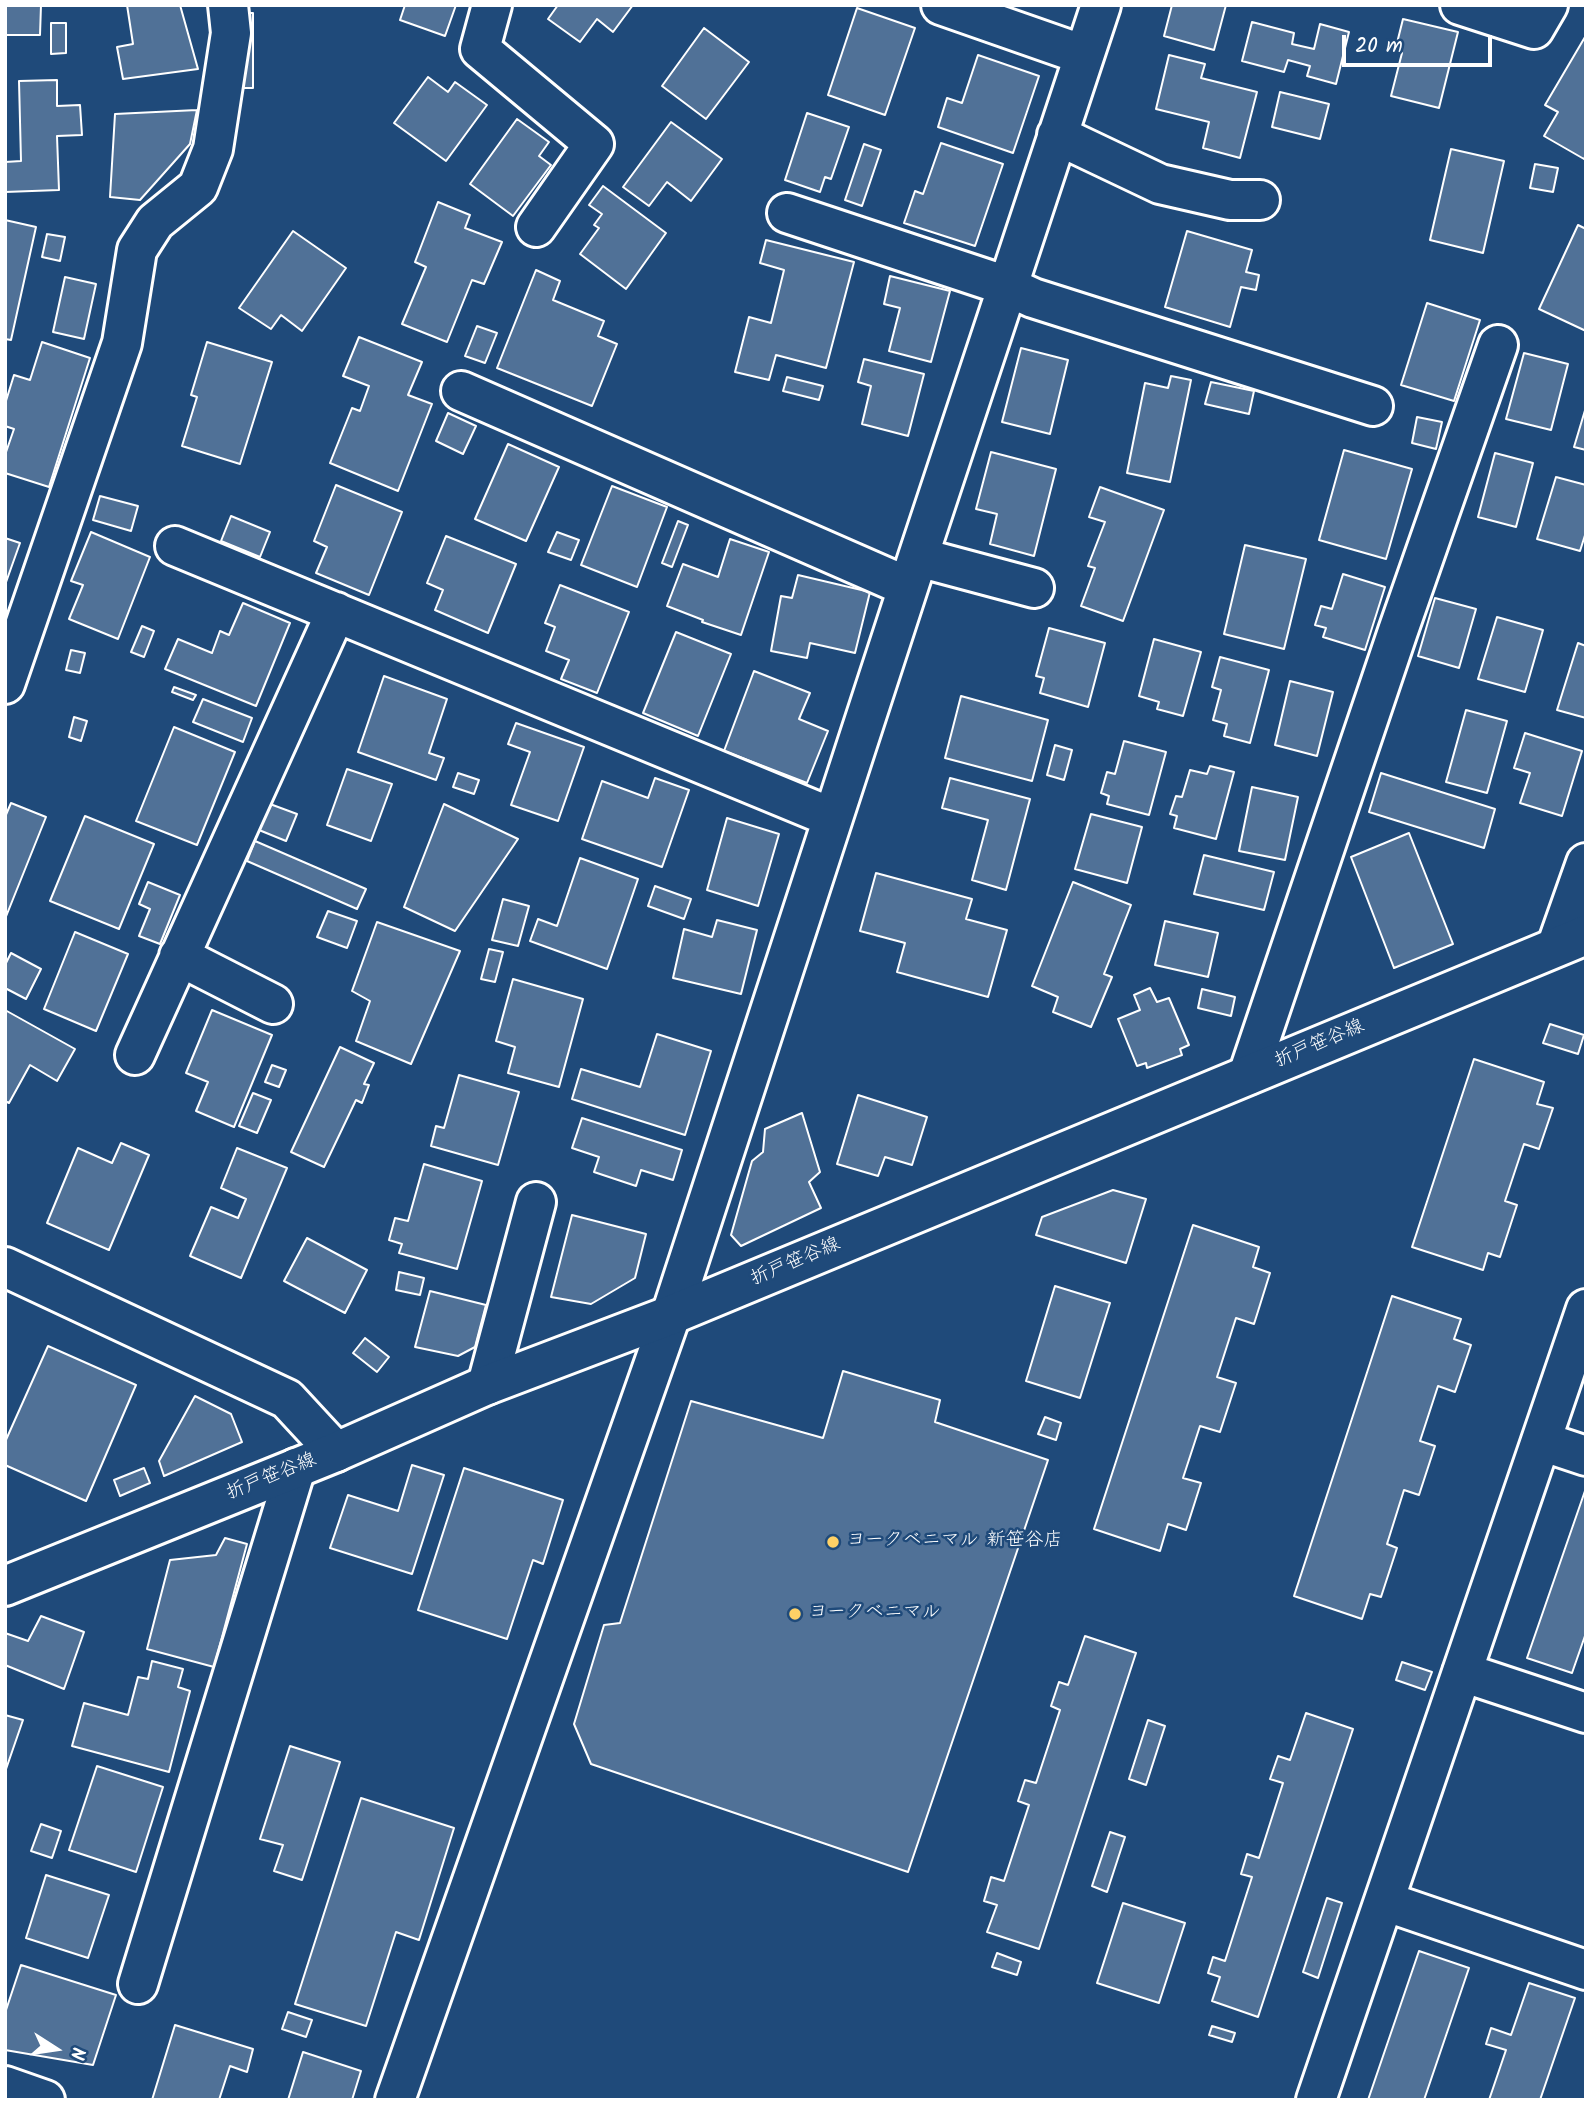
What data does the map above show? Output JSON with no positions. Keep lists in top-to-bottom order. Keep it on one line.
{"streets":{"street":["折戸笹谷線"]},"places":["ヨークベニマル 新笹谷店","ヨークベニマル"],"scale_bar":"20 m","north":"right"}
